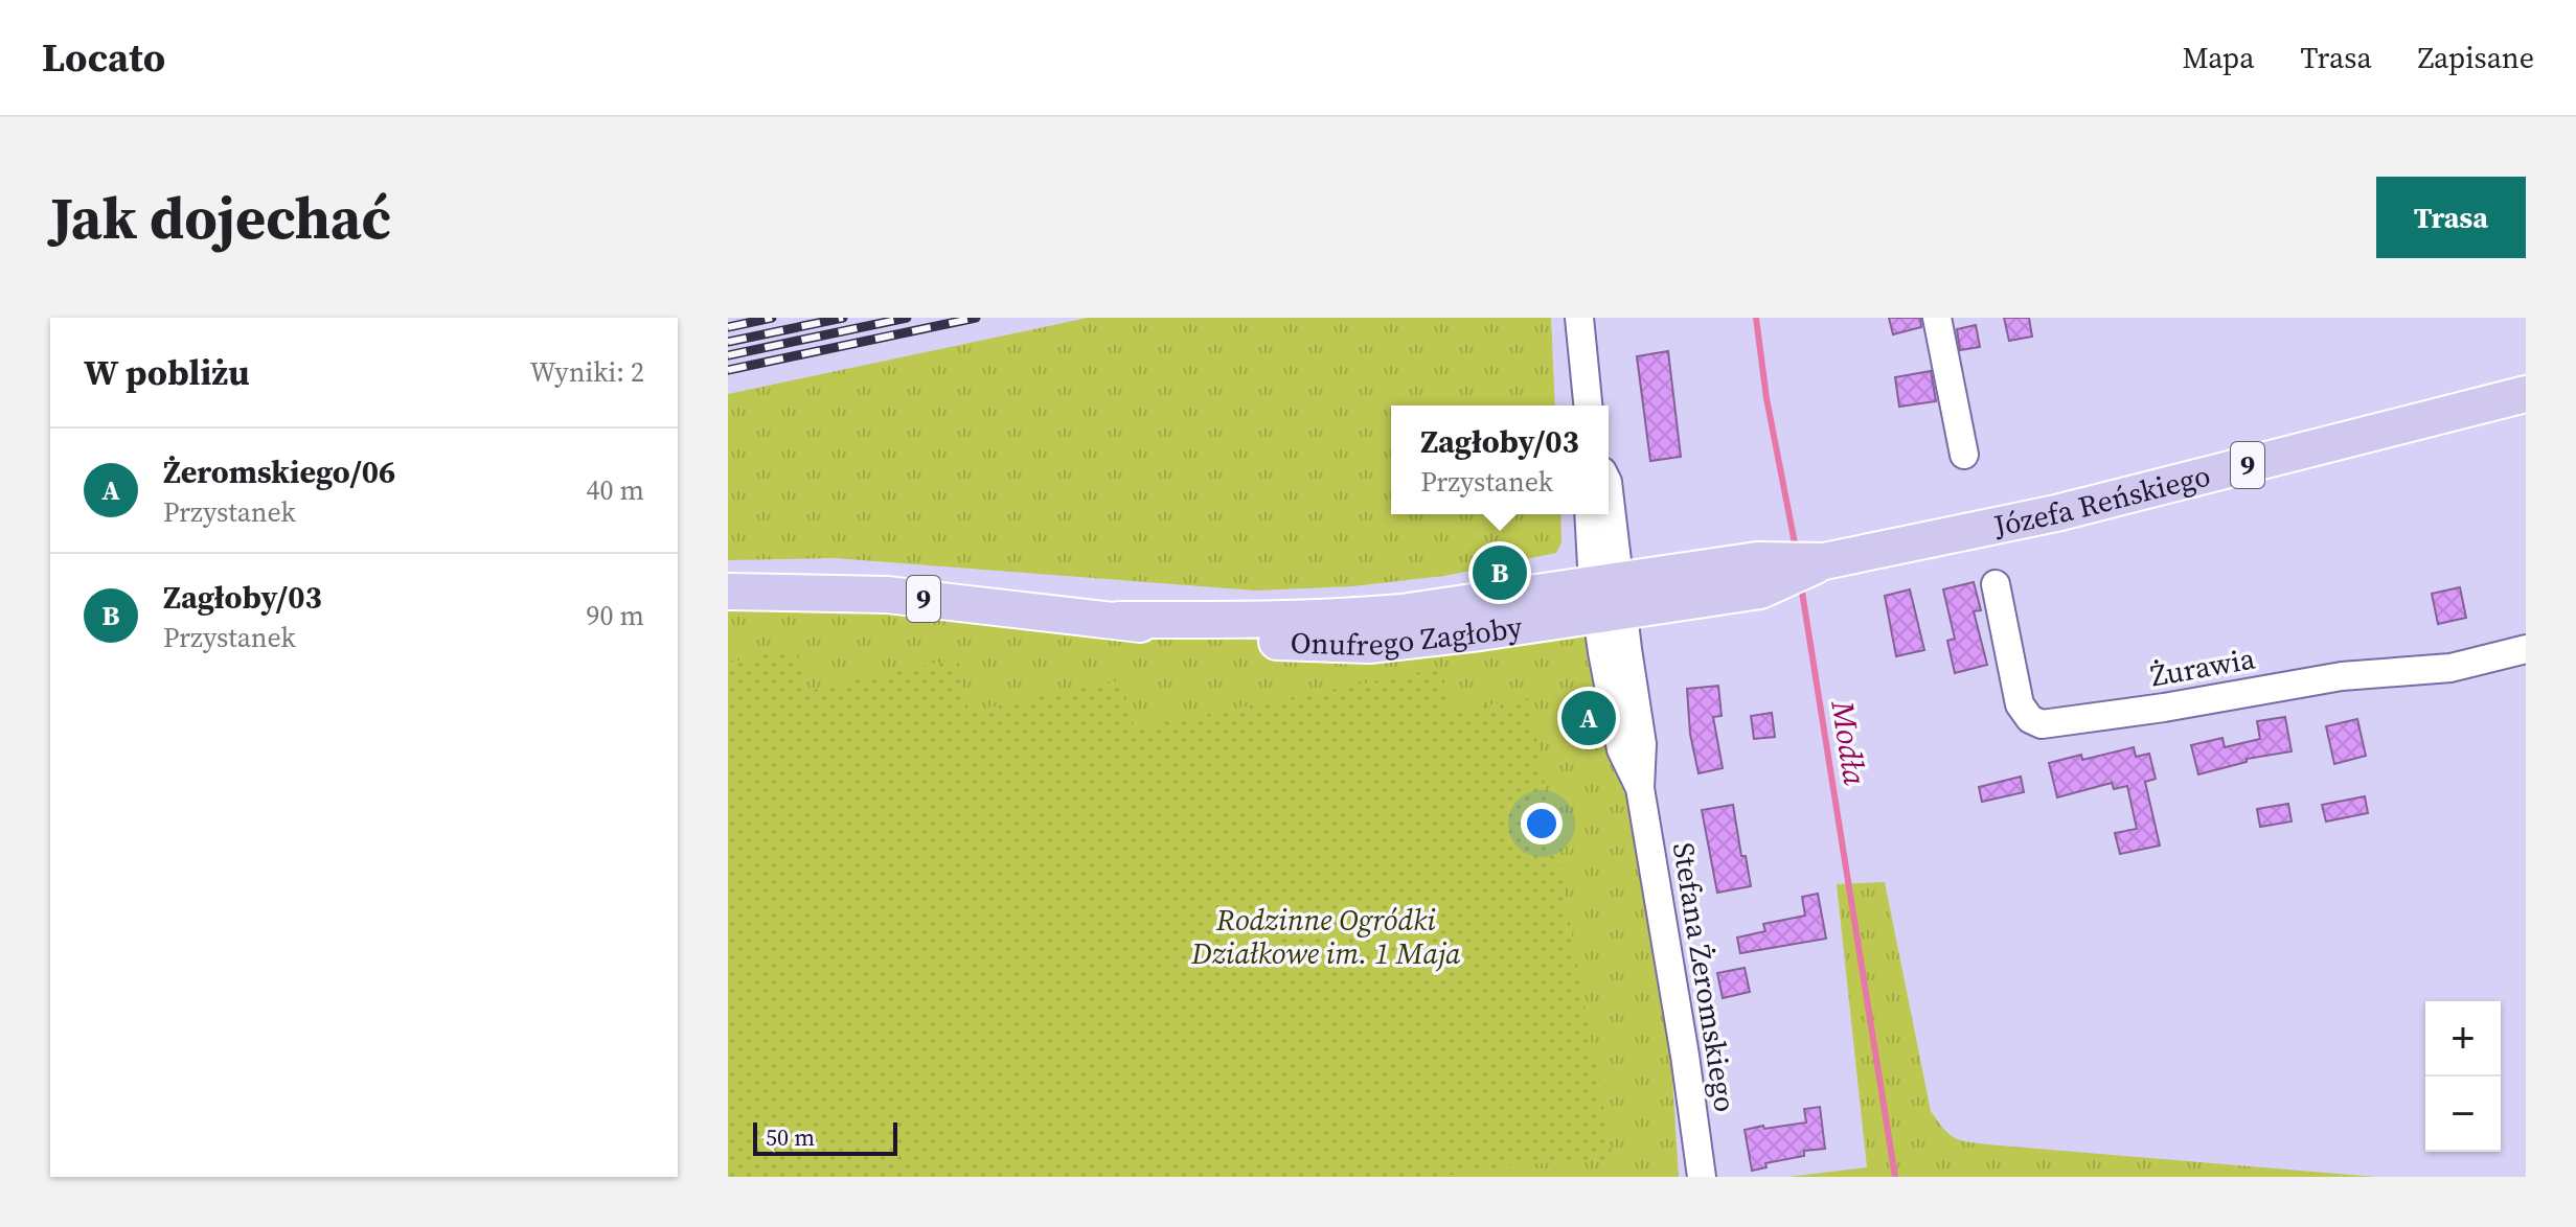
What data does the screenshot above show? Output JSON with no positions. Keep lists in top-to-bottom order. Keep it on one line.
{"streets":{"main road":["9","Józefa Reńskiego","Onufrego Zagłoby"],"street":["Żurawia","Stefana Żeromskiego"]},"crossings":[["Józefa Reńskiego","Onufrego Zagłoby"],["Józefa Reńskiego","Stefana Żeromskiego"],["Onufrego Zagłoby","Stefana Żeromskiego"]],"water":["Modła"],"parks":["Rodzinne Ogródki Działkowe im. 1 Maja"],"scale_bar":"50 m","page":{"header":"Locato","nav":["Mapa","Trasa","Zapisane"],"buttons":"Trasa","title":"Jak dojechać","heading":["W pobliżu","Wyniki: 2"],"popup":["Zagłoby/03","Przystanek"],"list":[{"mark":"A","name":"Żeromskiego/06","note":"Przystanek","value":"40 m"},{"mark":"B","name":"Zagłoby/03","note":"Przystanek","value":"90 m"}],"pins":["B","A"],"map_buttons":["+","−"],"scale":"50 m"}}
